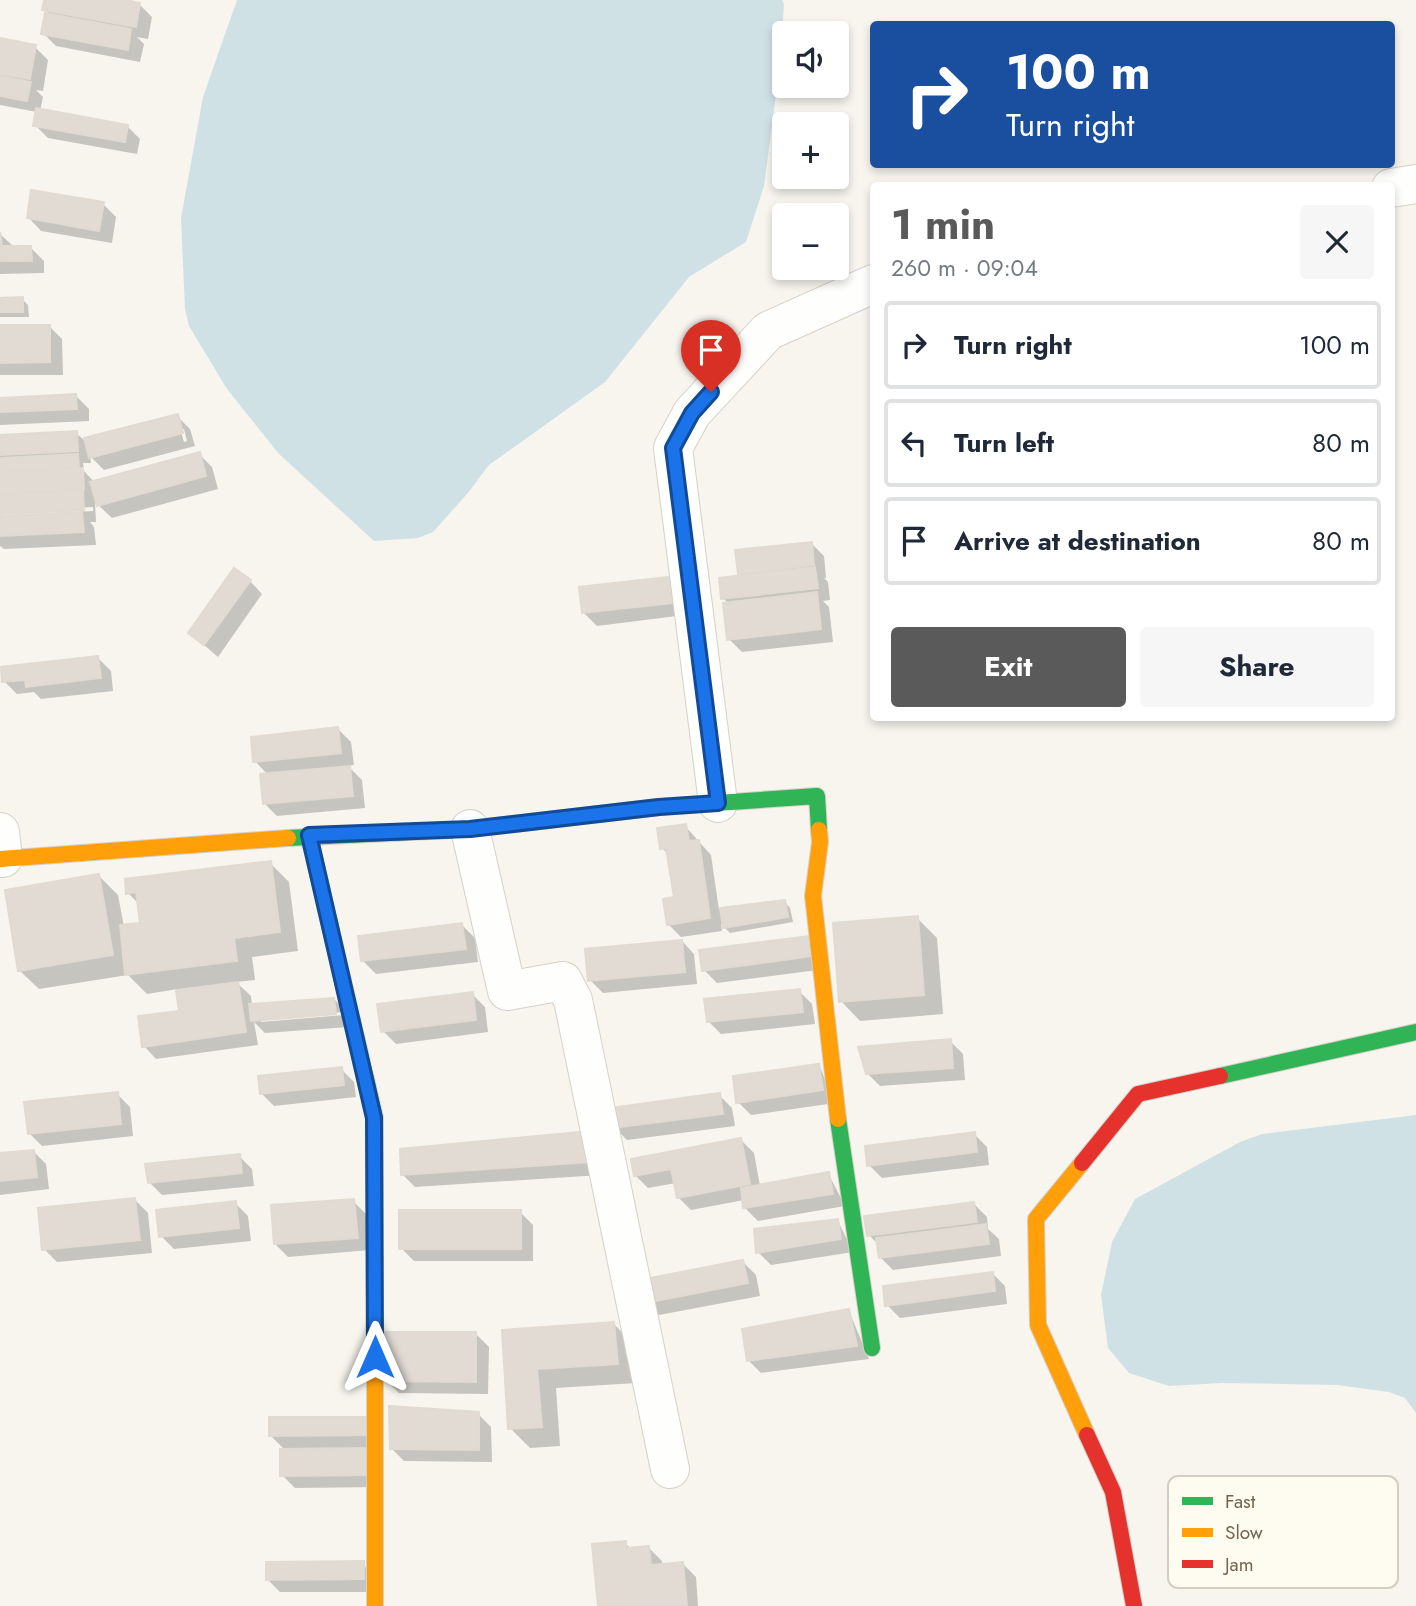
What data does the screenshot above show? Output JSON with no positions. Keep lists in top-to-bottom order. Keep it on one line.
{"legend":["Fast","Slow","Jam"],"page":{"map_buttons":["+","−"],"turn":["100 m","Turn right"],"heading":["1 min","260 m · 09:04"],"list":[{"name":"Turn right","value":"100 m"},{"name":"Turn left","value":"80 m"},{"name":"Arrive at destination","value":"80 m"}],"buttons":["Exit","Share"]}}
